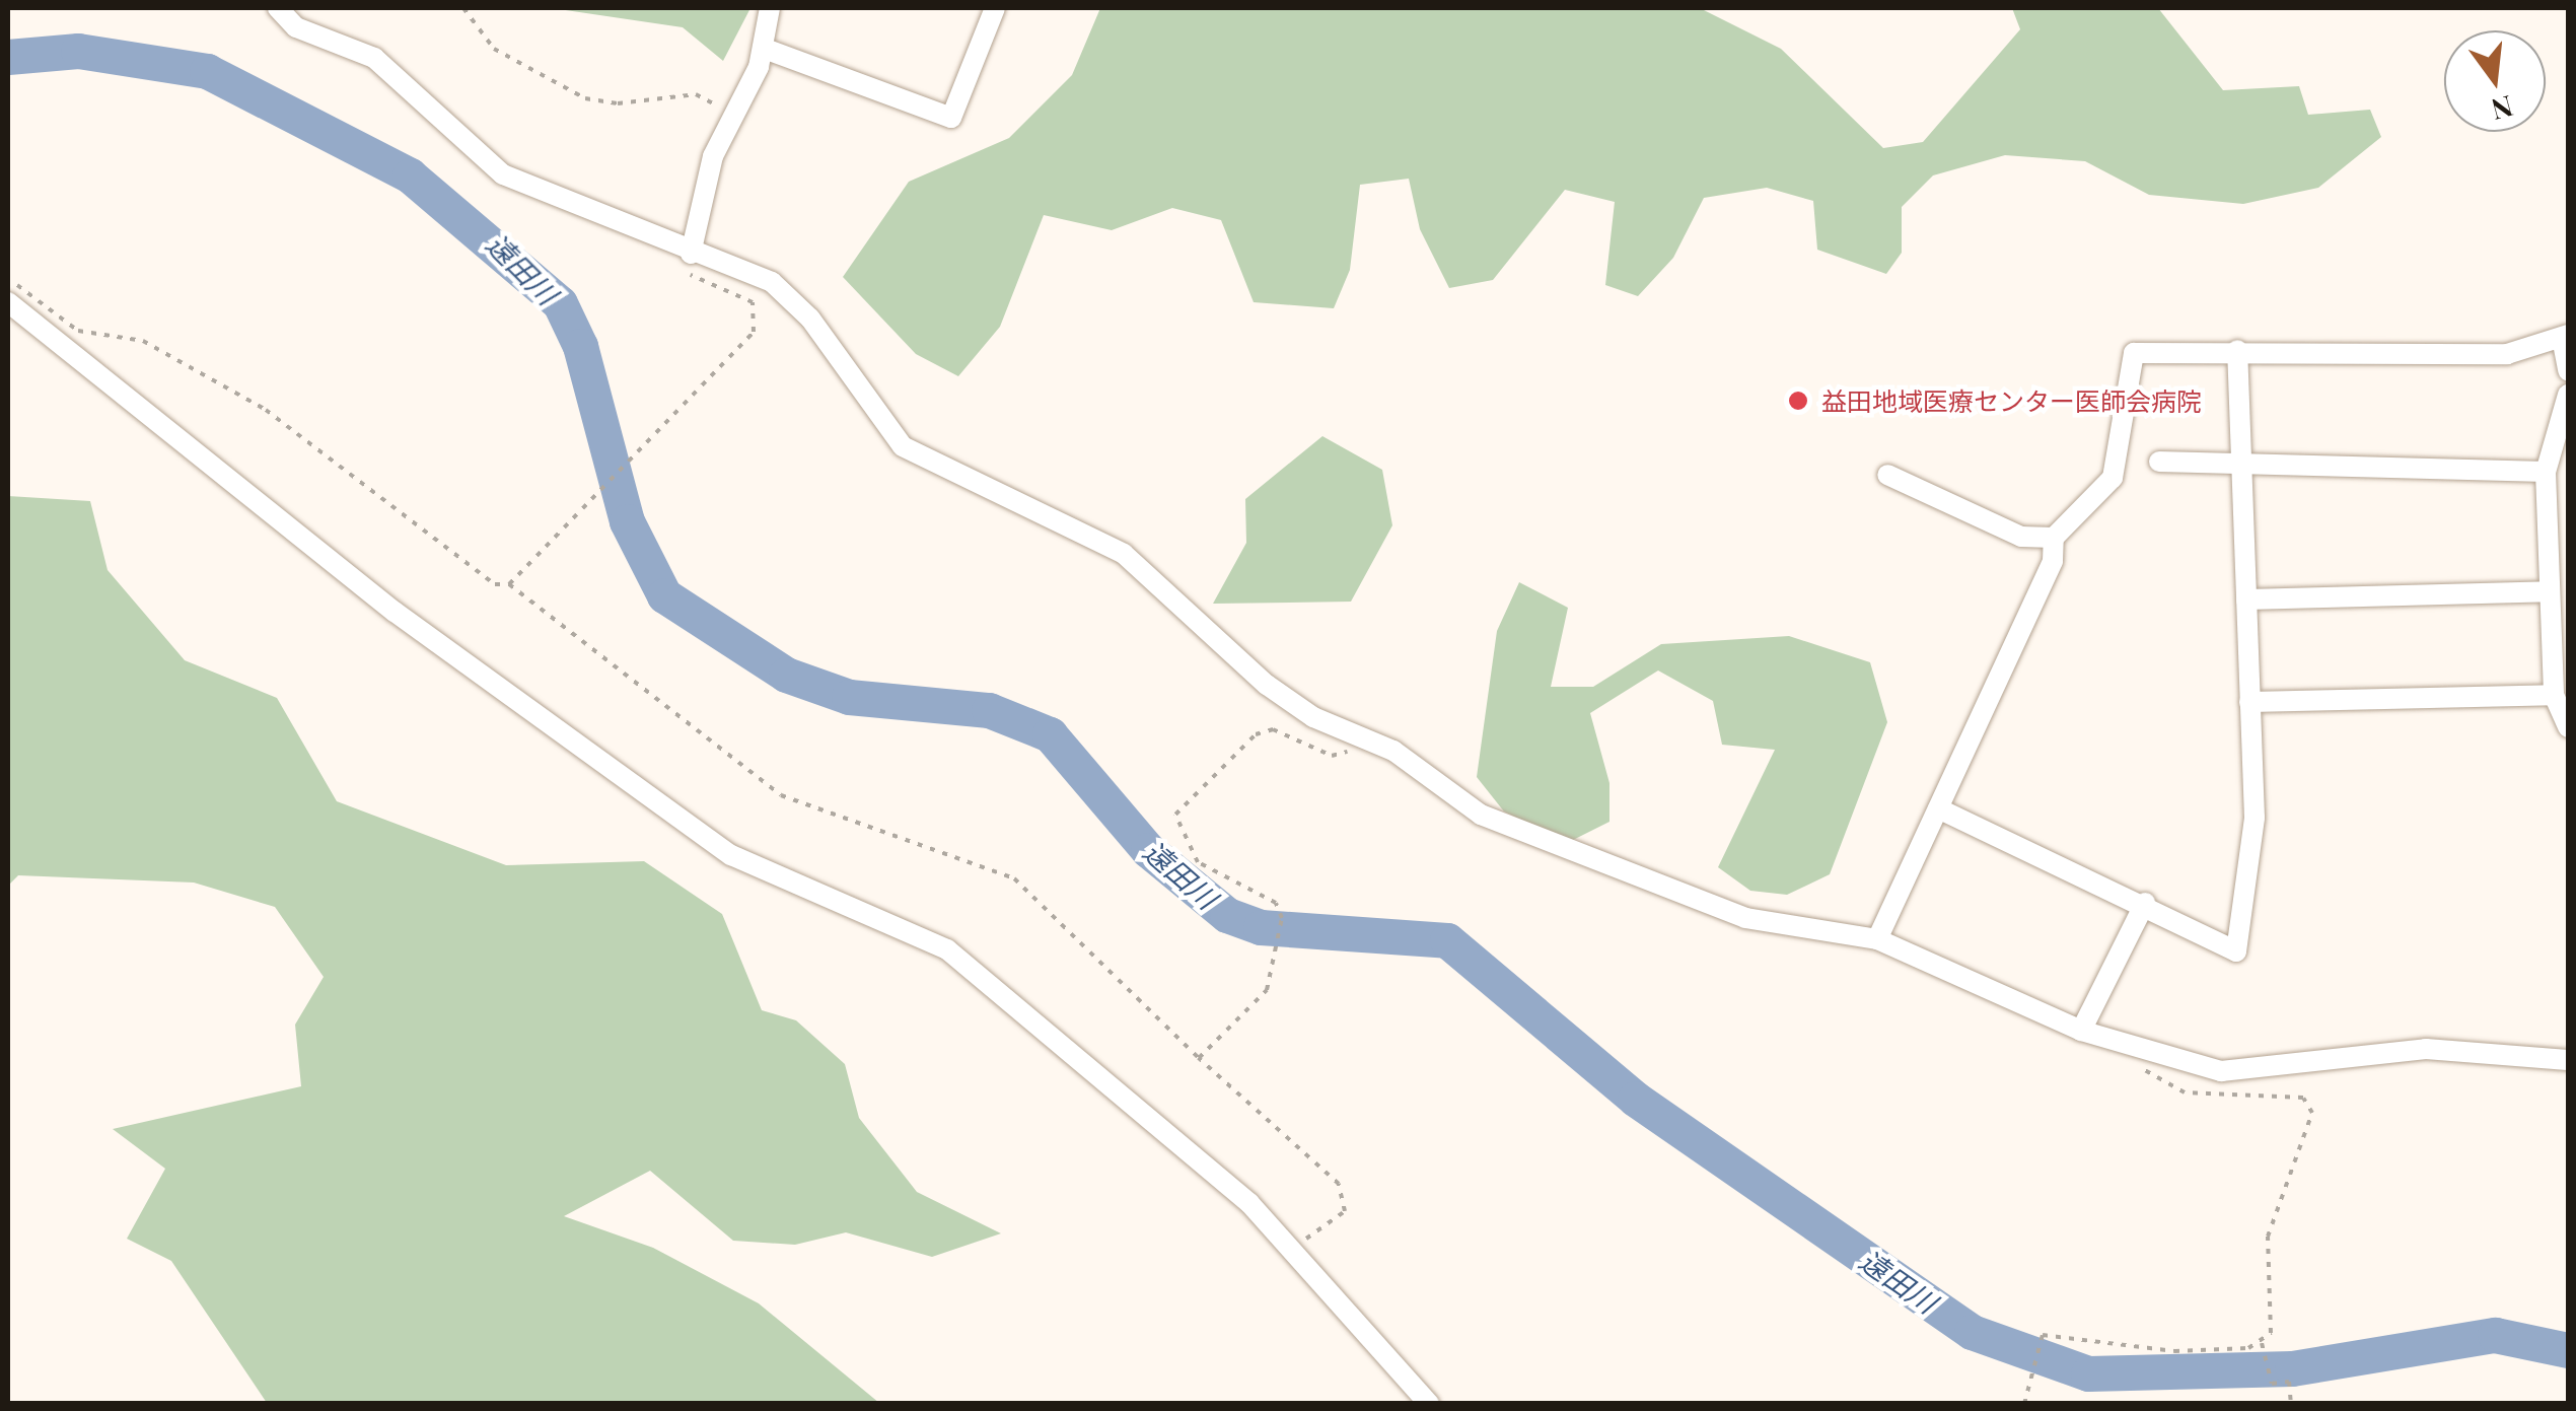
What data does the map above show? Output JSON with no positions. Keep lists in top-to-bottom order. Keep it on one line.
{"water":["遠田川"],"places":["益田地域医療センター医師会病院"],"north":"bottom"}
